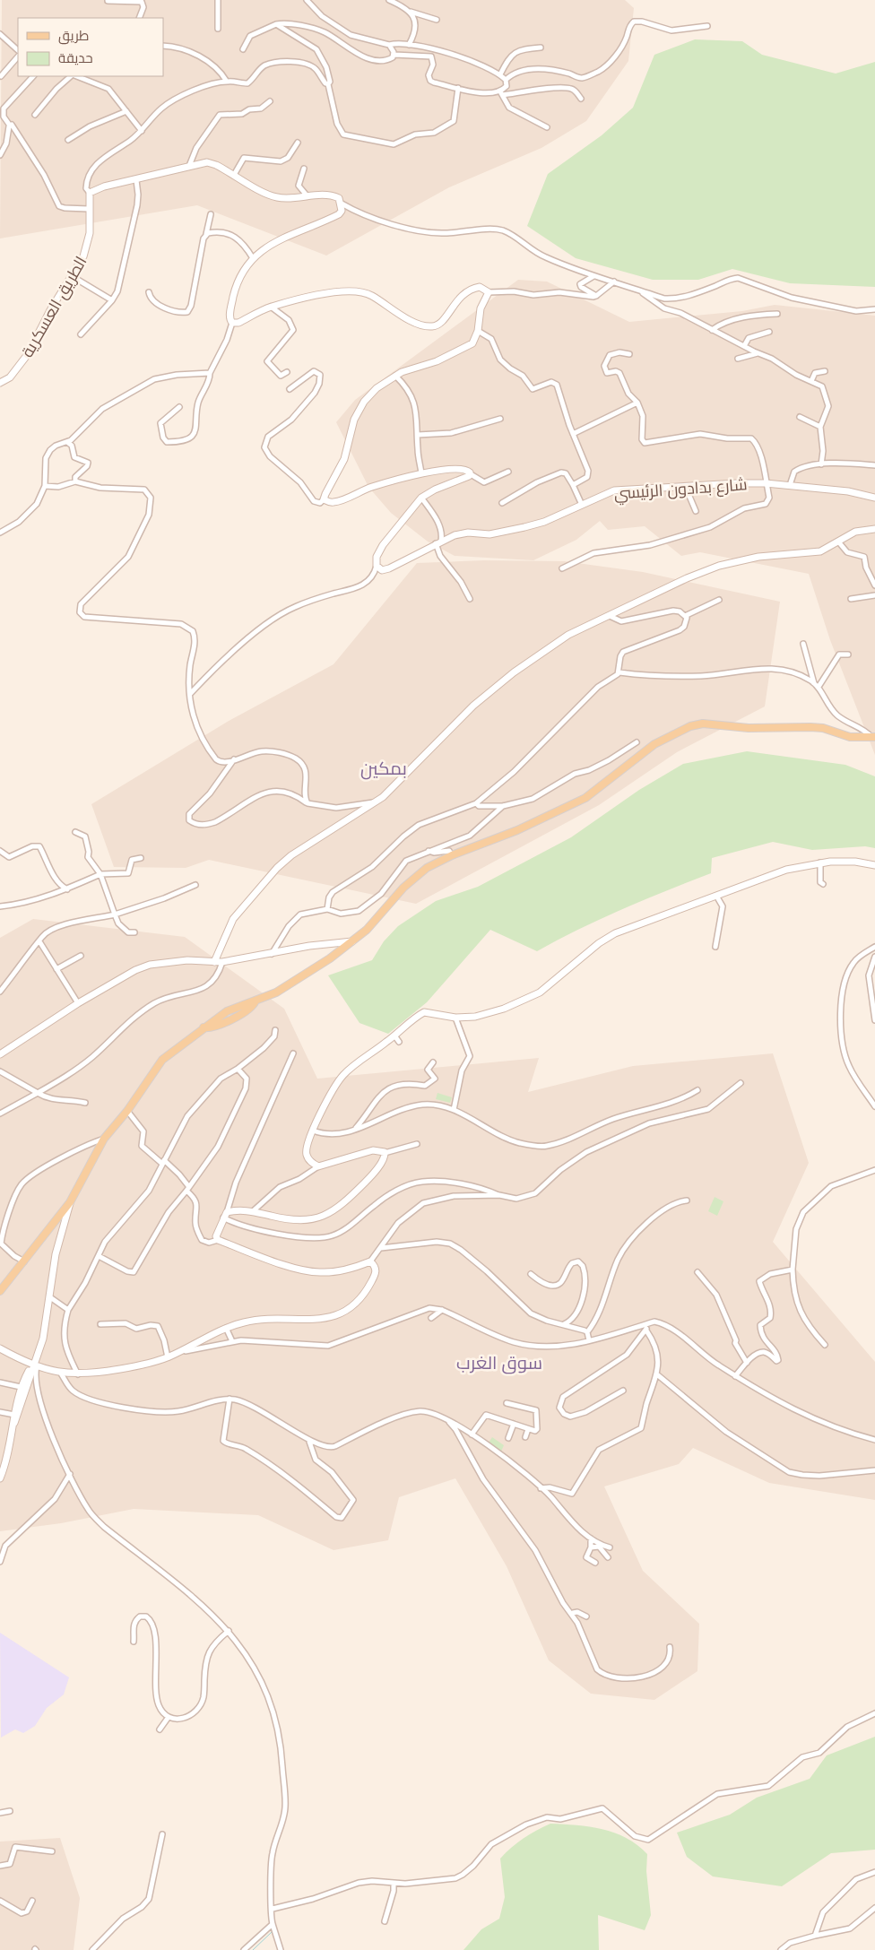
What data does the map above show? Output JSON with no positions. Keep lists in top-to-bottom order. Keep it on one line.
{"streets":{"main road":["الطريق العسكرية","شارع بدادون الرئيسي"]},"districts":["بمكين","سوق الغرب"],"legend":["طريق","حديقة"]}
